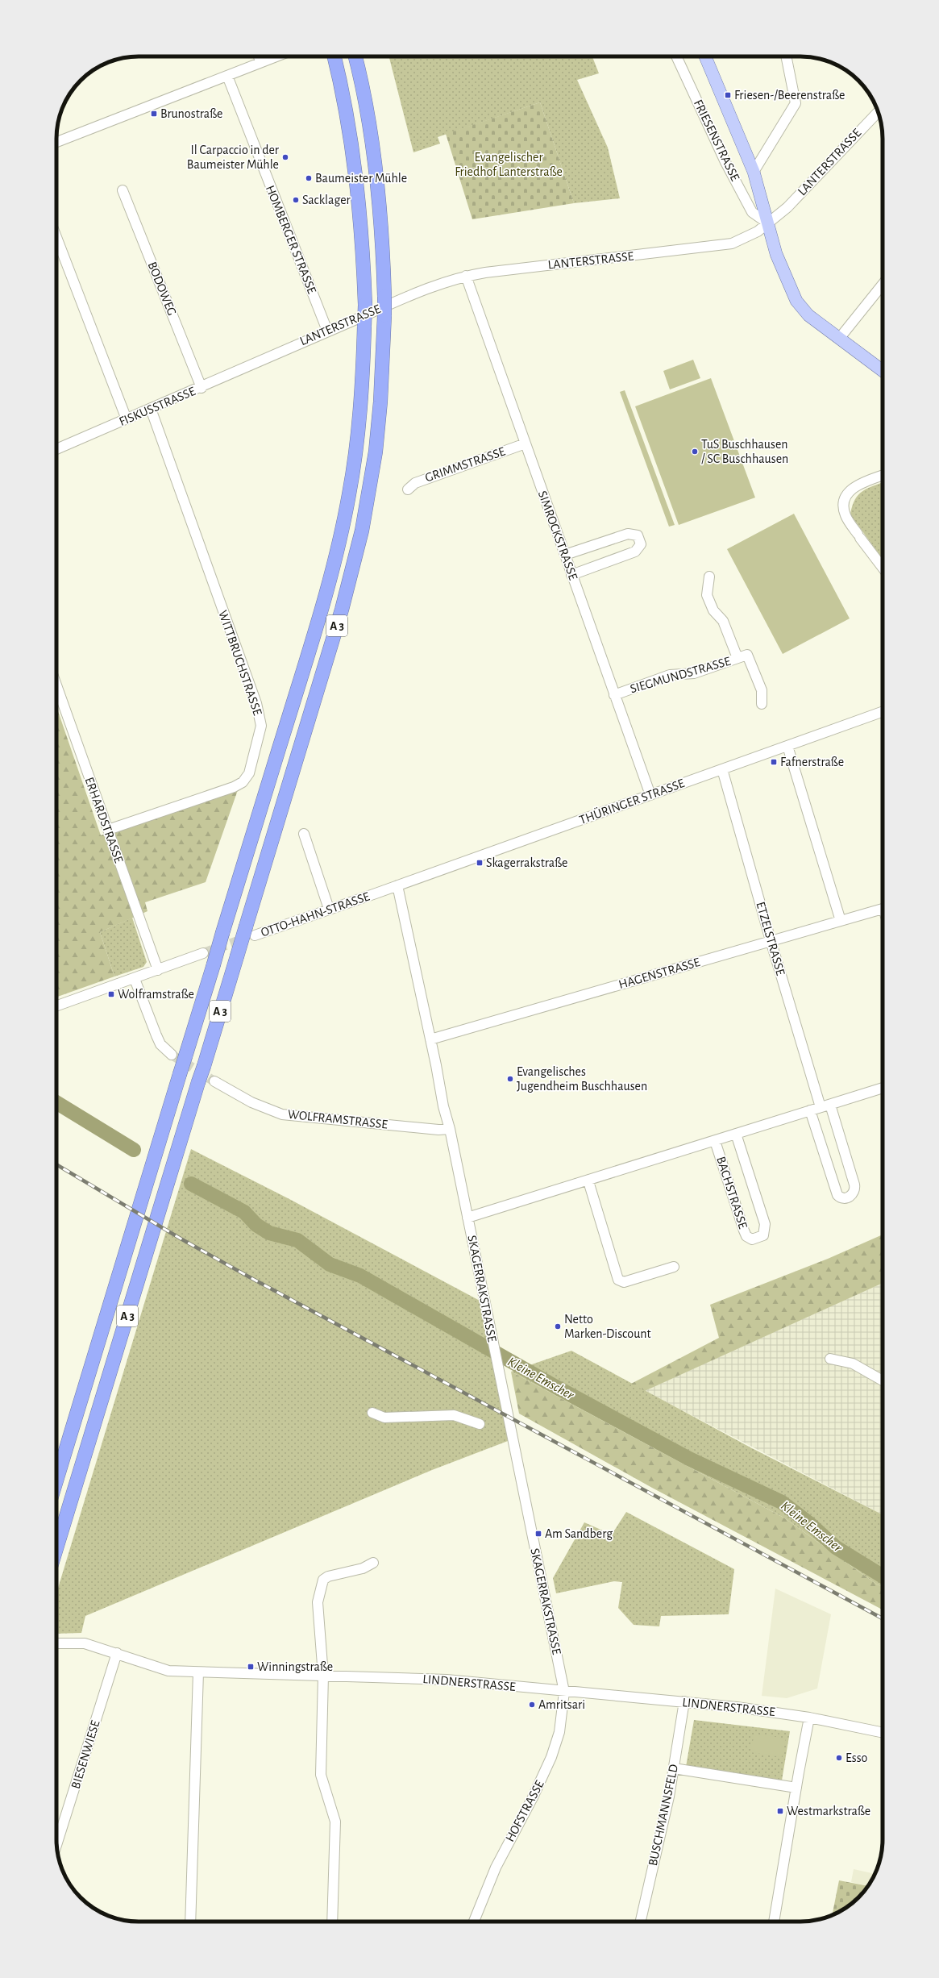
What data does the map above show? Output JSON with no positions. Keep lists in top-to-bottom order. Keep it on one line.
{"streets":{"highway":["A 3"],"main road":["FRIESENSTRASSE"],"street":["LANTERSTRASSE","HOMBERGER STRASSE","BODOWEG","FISKUSSTRASSE","GRIMMSTRASSE","SIMROCKSTRASSE","WITTBRUCHSTRASSE","SIEGMUNDSTRASSE","THÜRINGER STRASSE","ERHARDSTRASSE","OTTO-HAHN-STRASSE","ETZELSTRASSE","HAGENSTRASSE","WOLFRAMSTRASSE","BACHSTRASSE","SKAGERRAKSTRASSE","LINDNERSTRASSE","BIESENWIESE","HOFSTRASSE","BUSCHMANNSFELD"]},"crossings":[["FRIESENSTRASSE","LANTERSTRASSE"],["LANTERSTRASSE","HOMBERGER STRASSE"],["LANTERSTRASSE","FISKUSSTRASSE"],["LANTERSTRASSE","SIMROCKSTRASSE"],["BODOWEG","FISKUSSTRASSE"],["FISKUSSTRASSE","WITTBRUCHSTRASSE"],["GRIMMSTRASSE","SIMROCKSTRASSE"],["SIMROCKSTRASSE","SIEGMUNDSTRASSE"],["SIMROCKSTRASSE","THÜRINGER STRASSE"],["A 3","OTTO-HAHN-STRASSE"],["WITTBRUCHSTRASSE","ERHARDSTRASSE"],["THÜRINGER STRASSE","OTTO-HAHN-STRASSE"],["THÜRINGER STRASSE","ETZELSTRASSE"],["THÜRINGER STRASSE","SKAGERRAKSTRASSE"],["ETZELSTRASSE","HAGENSTRASSE"],["ETZELSTRASSE","BACHSTRASSE"],["HAGENSTRASSE","SKAGERRAKSTRASSE"],["WOLFRAMSTRASSE","SKAGERRAKSTRASSE"],["BACHSTRASSE","SKAGERRAKSTRASSE"],["SKAGERRAKSTRASSE","LINDNERSTRASSE"],["SKAGERRAKSTRASSE","HOFSTRASSE"],["LINDNERSTRASSE","BIESENWIESE"],["LINDNERSTRASSE","HOFSTRASSE"],["LINDNERSTRASSE","BUSCHMANNSFELD"]],"water":["Kleine Emscher"],"parks":["Evangelischer Friedhof Lanterstraße"],"places":{"transit":["Friesen-/Beerenstraße","Brunostraße","Fafnerstraße","Skagerrakstraße","Wolframstraße","Am Sandberg","Winningstraße","Westmarkstraße"],"other":["Il Carpaccio in der Baumeister Mühle","Baumeister Mühle","Sacklager","TuS Buschhausen / SC Buschhausen","Evangelisches Jugendheim Buschhausen","Netto Marken-Discount","Amritsari","Esso"]}}
